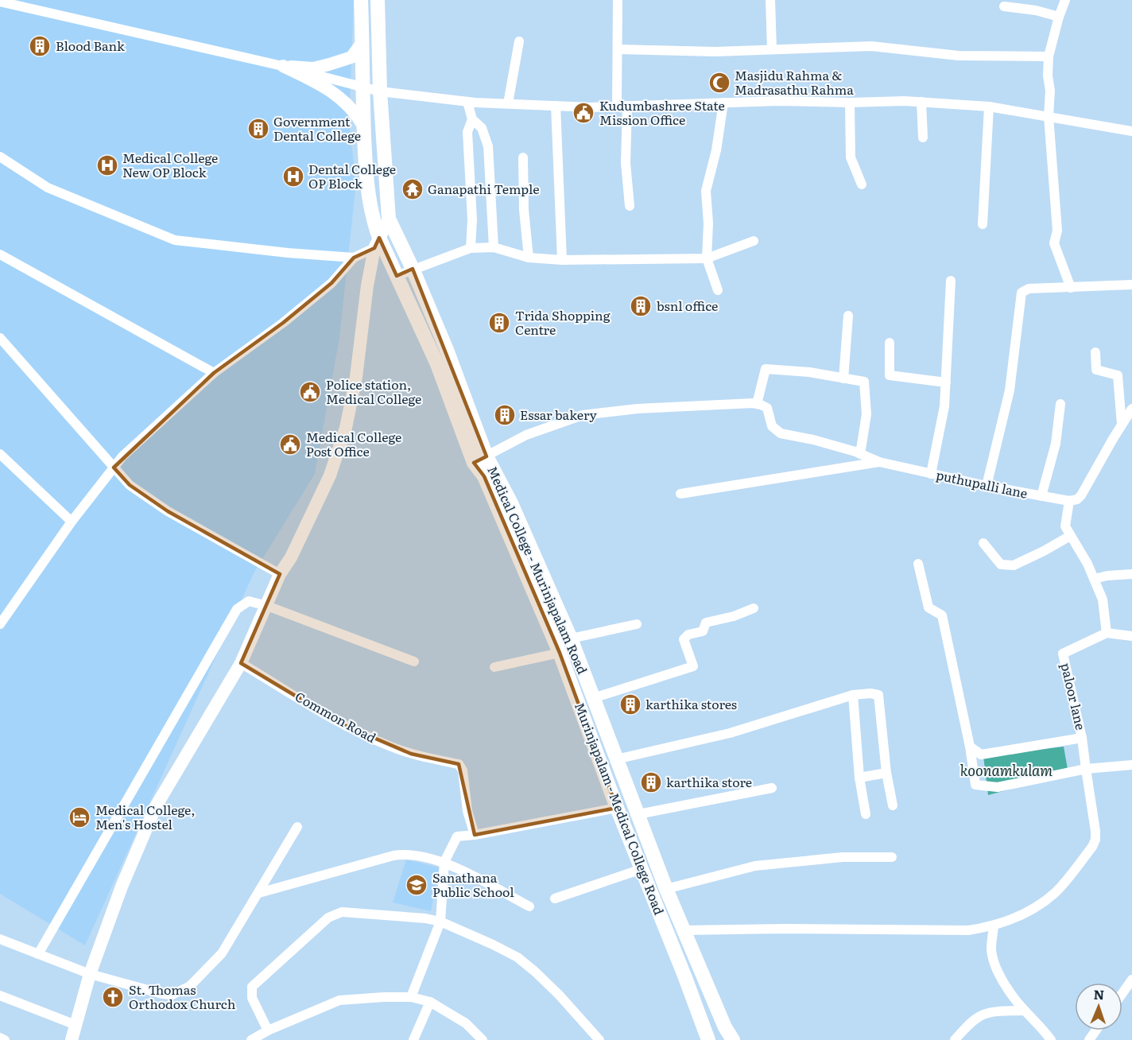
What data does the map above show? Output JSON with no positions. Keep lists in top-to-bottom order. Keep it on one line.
{"streets":{"main road":["Medical College - Murinjapalam Road","Murinjapalam - Medical College Road"],"street":["puthupalli lane","paloor lane","Common Road"]},"crossings":[["Medical College - Murinjapalam Road","paloor lane"],["Medical College - Murinjapalam Road","Murinjapalam - Medical College Road"]],"water":["koonamkulam"],"places":{"building":["Blood Bank","Government Dental College","bsnl office","Trida Shopping Centre","Essar bakery","karthika stores","karthika store"],"mosque":["Masjidu Rahma & Madrasathu Rahma"],"public building":["Kudumbashree State Mission Office","Police station, Medical College","Medical College Post Office"],"hospital":["Medical College New OP Block","Dental College OP Block"],"temple":["Ganapathi Temple"],"hotel":["Medical College, Men's Hostel"],"school or university":["Sanathana Public School"],"church":["St. Thomas Orthodox Church"]},"north":"top"}
